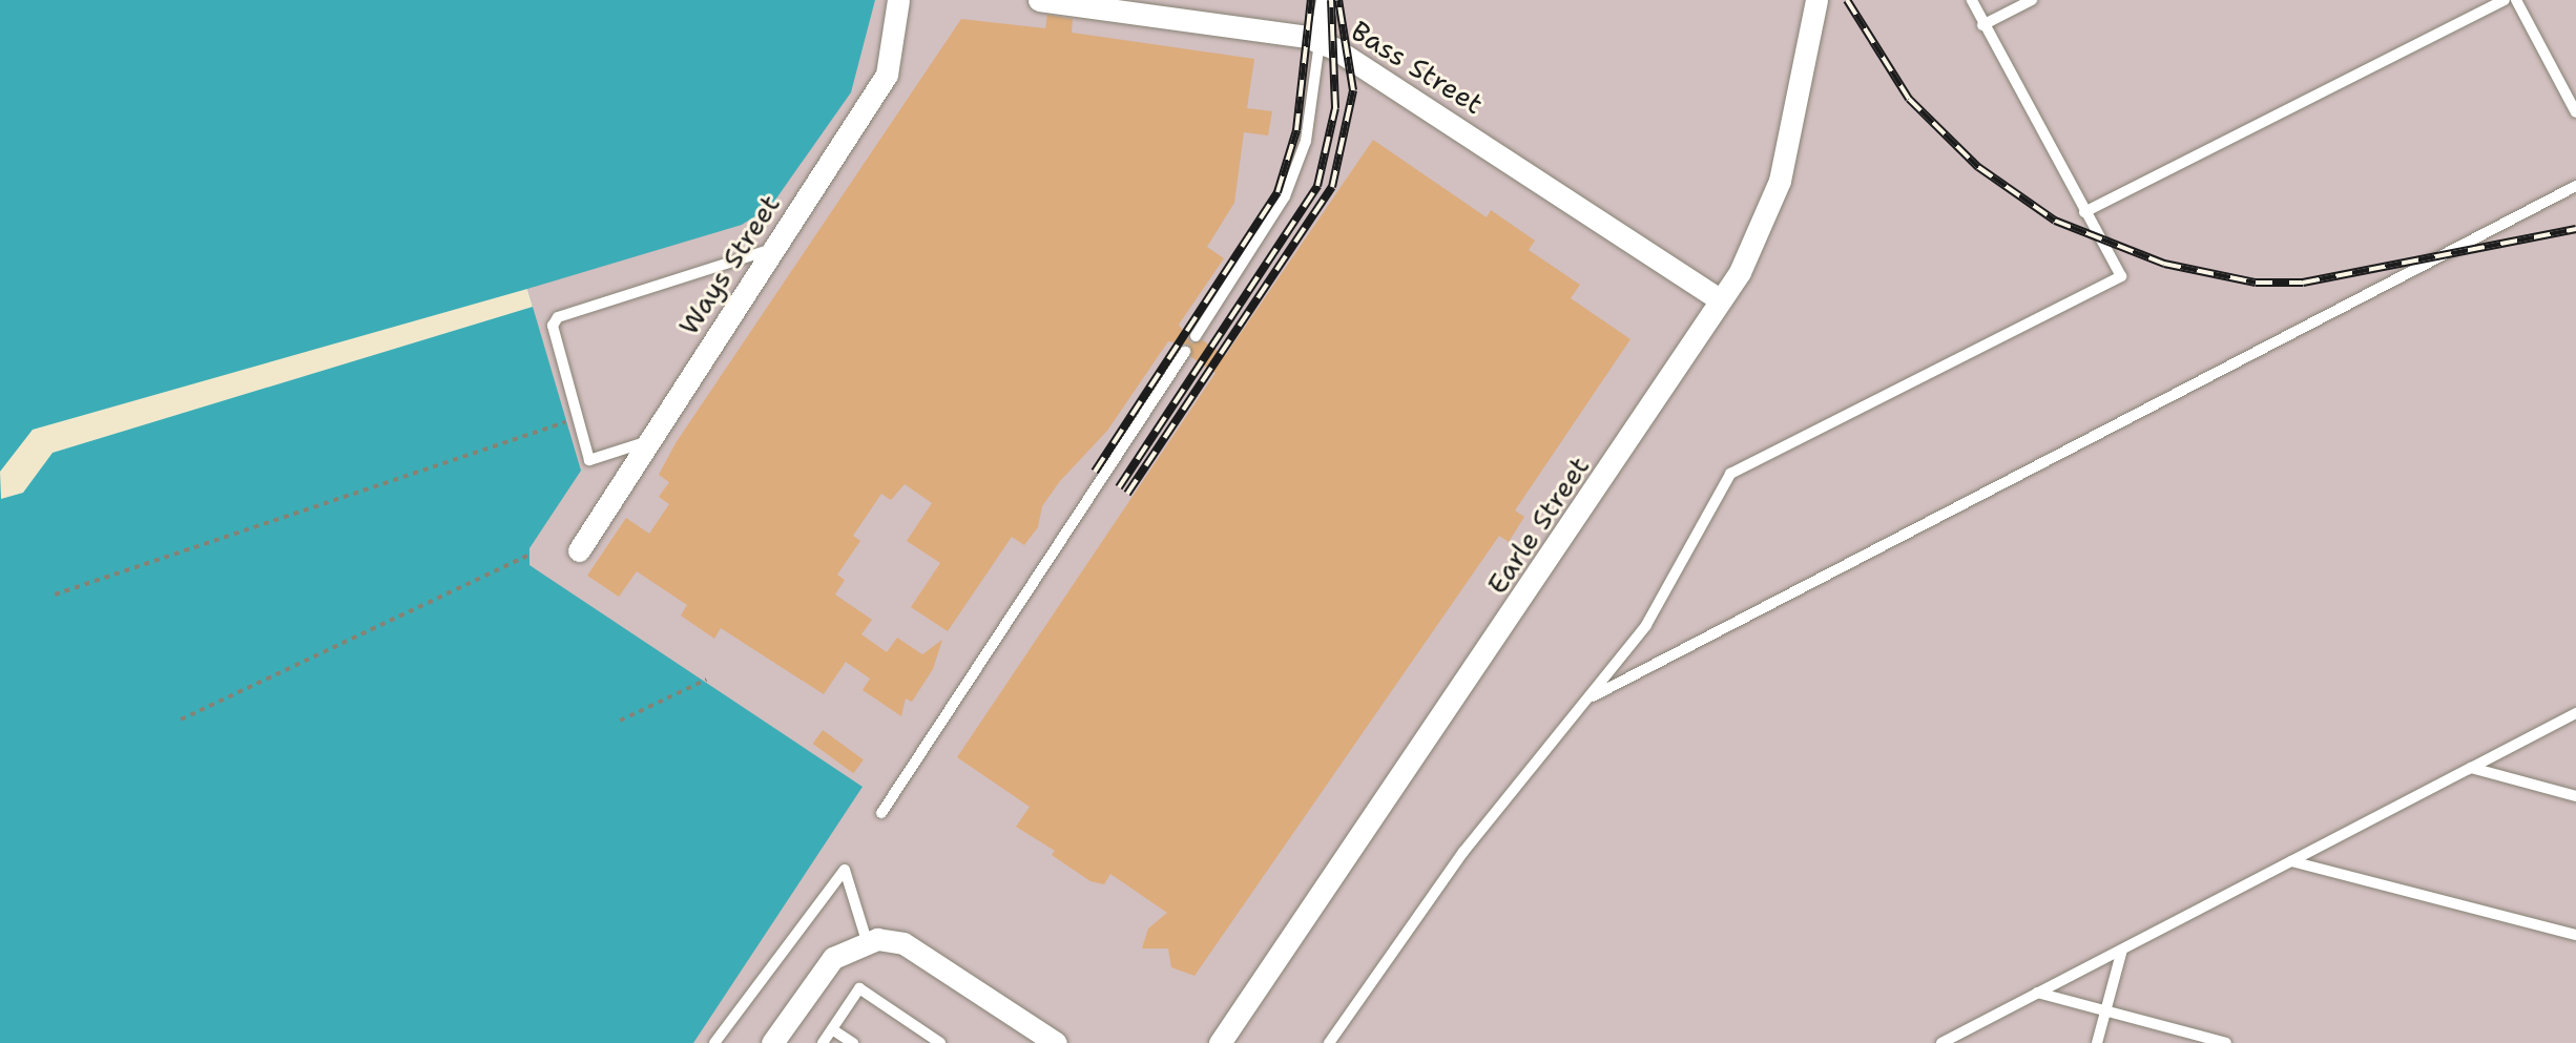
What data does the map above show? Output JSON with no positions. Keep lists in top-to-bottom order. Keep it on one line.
{"streets":{"street":["Bass Street","Ways Street","Earle Street"]},"crossings":[["Bass Street","Earle Street"]]}
